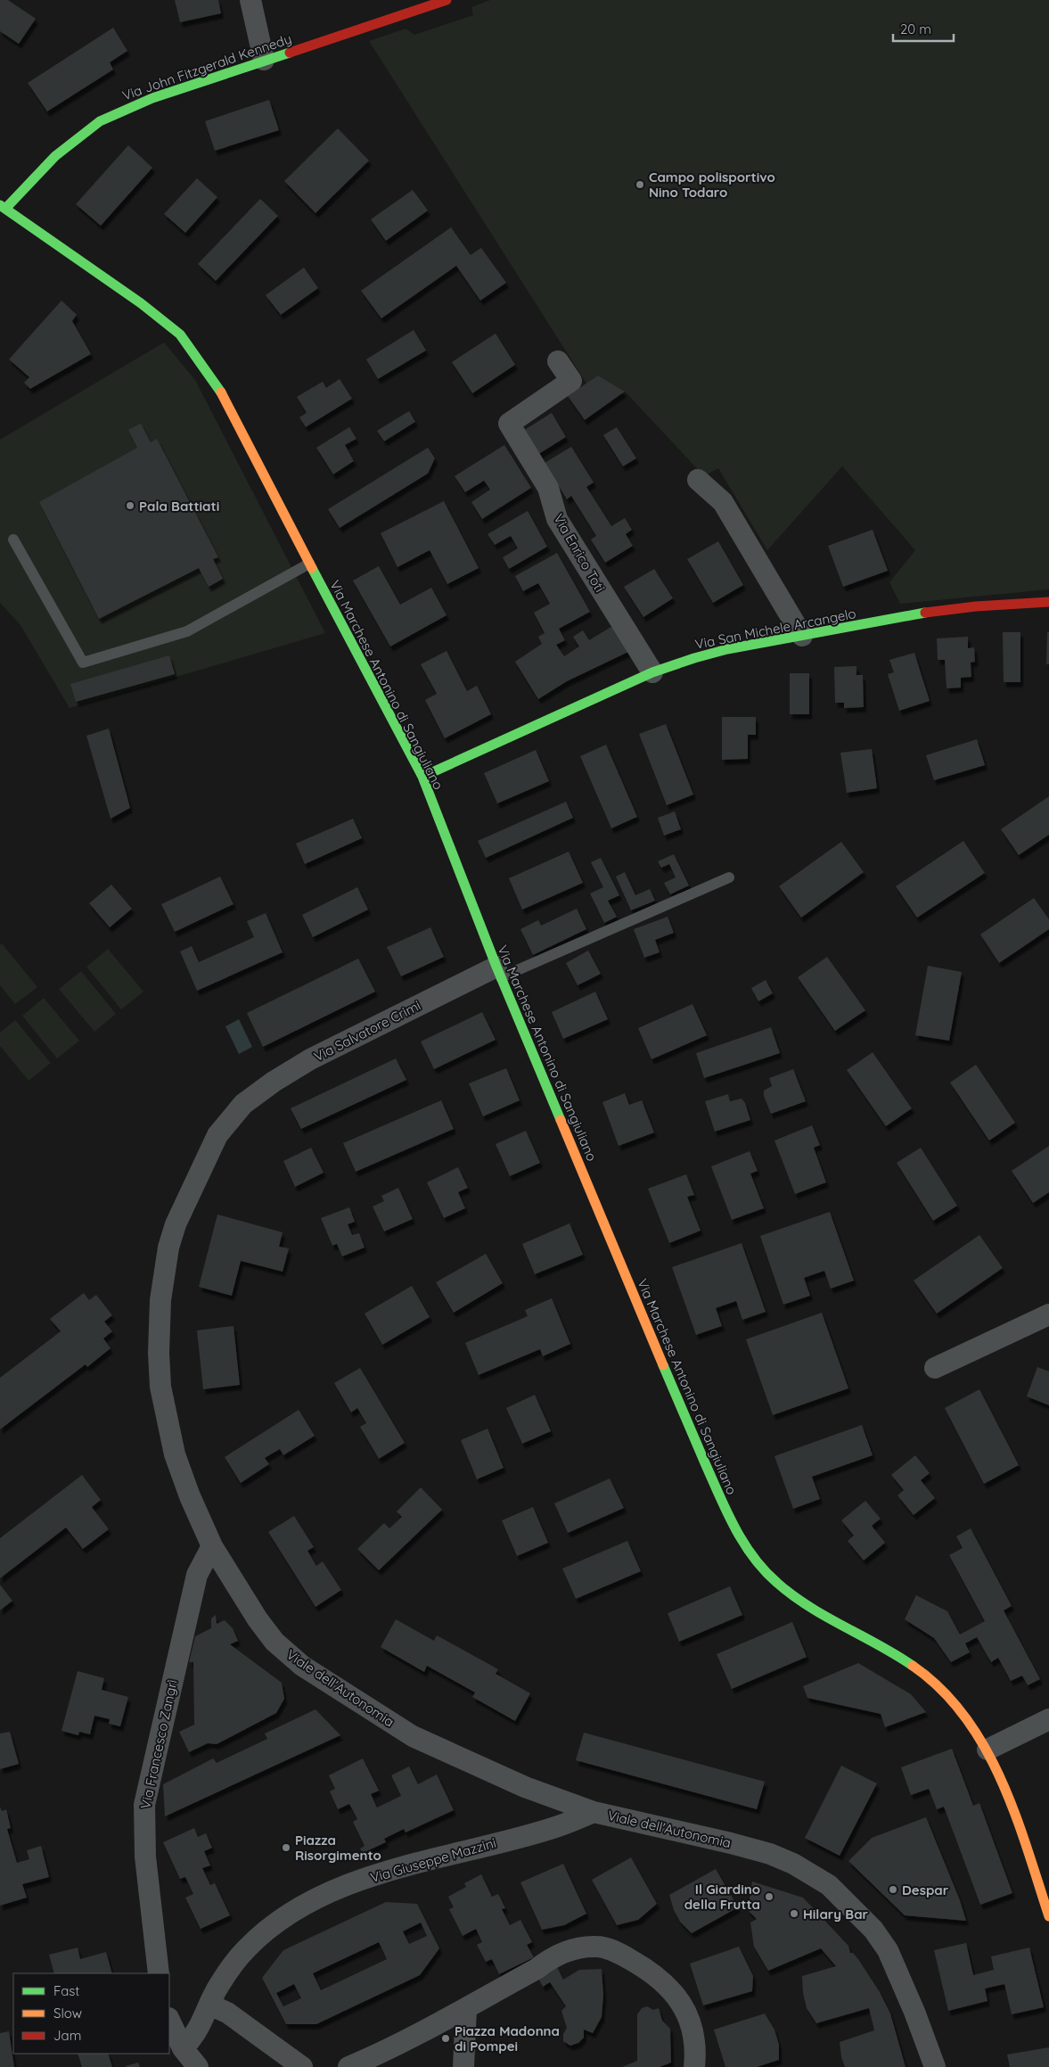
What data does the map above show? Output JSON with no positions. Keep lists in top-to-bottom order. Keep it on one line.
{"streets":{"main road":["Via John Fitzgerald Kennedy","Via San Michele Arcangelo","Via Marchese Antonino di Sangiuliano"],"street":["Via Enrico Toti","Via Salvatore Crimi","Viale dell'Autonomia","Via Francesco Zangrì","Via Giuseppe Mazzini"]},"crossings":[["Via John Fitzgerald Kennedy","Via Marchese Antonino di Sangiuliano"],["Via Enrico Toti","Via San Michele Arcangelo"],["Via San Michele Arcangelo","Via Marchese Antonino di Sangiuliano"],["Via Marchese Antonino di Sangiuliano","Via Salvatore Crimi"],["Via Salvatore Crimi","Viale dell'Autonomia"],["Viale dell'Autonomia","Via Francesco Zangrì"],["Viale dell'Autonomia","Via Giuseppe Mazzini"]],"places":["Campo polisportivo Nino Todaro","Pala Battiati","Piazza Risorgimento","Despar","Il Giardino della Frutta","Hilary Bar","Piazza Madonna di Pompei"],"legend":["Fast","Slow","Jam"],"scale_bar":"20 m"}
